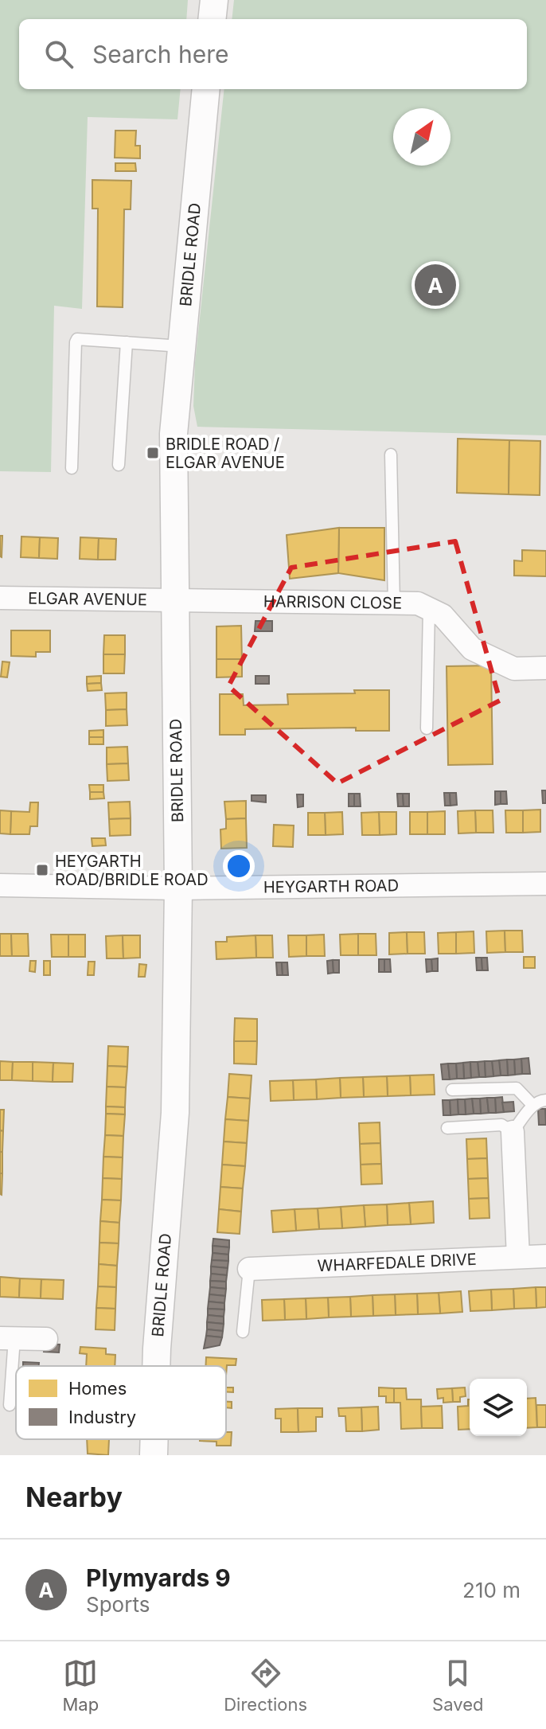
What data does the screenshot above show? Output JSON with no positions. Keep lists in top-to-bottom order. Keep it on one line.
{"streets":{"street":["BRIDLE ROAD","ELGAR AVENUE","HARRISON CLOSE","HEYGARTH ROAD","WHARFEDALE DRIVE"]},"crossings":[["BRIDLE ROAD","ELGAR AVENUE"],["BRIDLE ROAD","HARRISON CLOSE"],["BRIDLE ROAD","HEYGARTH ROAD"],["ELGAR AVENUE","HARRISON CLOSE"]],"places":{"transit":["BRIDLE ROAD / ELGAR AVENUE","HEYGARTH ROAD/BRIDLE ROAD"]},"legend":["Homes","Industry"],"north":"top right","page":{"search":"Search here","pins":"A","heading":"Nearby","list":[{"mark":"A","name":"Plymyards 9","note":"Sports","value":"210 m"}],"nav":["Map","Directions","Saved"]}}
